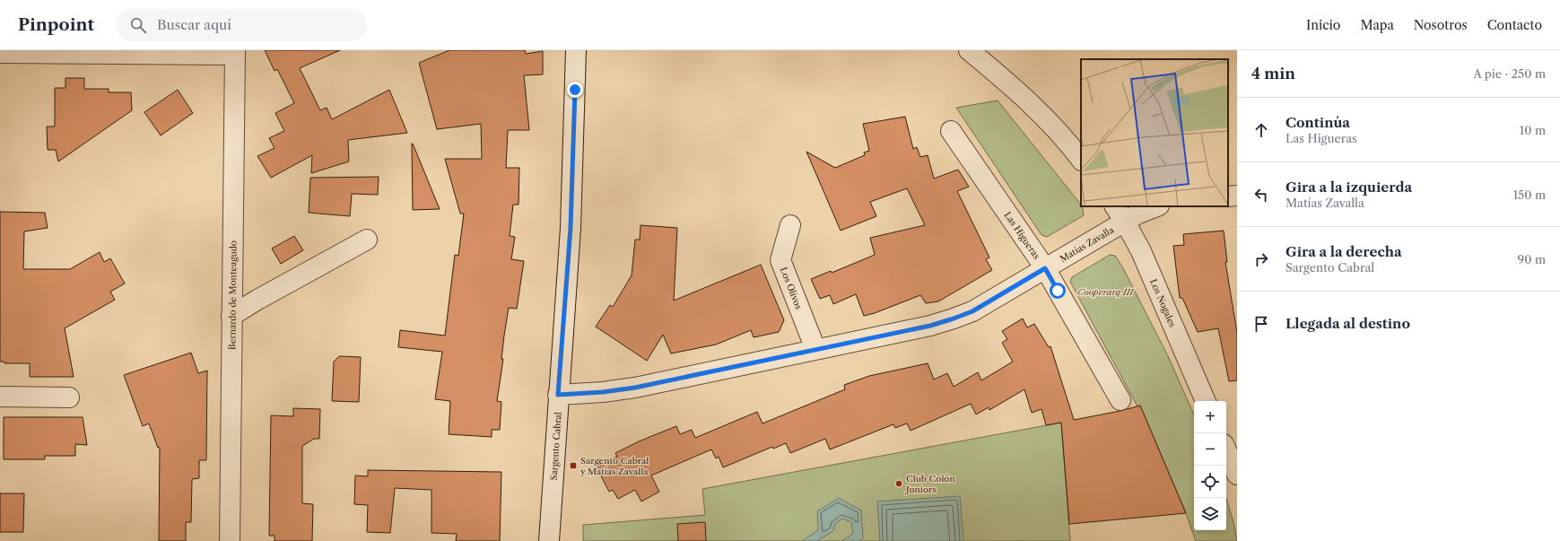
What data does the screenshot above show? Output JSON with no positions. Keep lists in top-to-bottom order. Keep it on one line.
{"streets":{"street":["Las Higueras","Matías Zavalla","Los Olivos","Bernardo de Monteagudo","Los Nogales","Sargento Cabral"]},"crossings":[["Las Higueras","Matías Zavalla"],["Matías Zavalla","Los Olivos"],["Matías Zavalla","Los Nogales"],["Matías Zavalla","Sargento Cabral"]],"parks":["Cooperarq III"],"places":{"transit":["Sargento Cabral y Matías Zavalla"],"other":["Club Colón Juniors"]},"page":{"header":"Pinpoint","search":"Buscar aquí","nav":["Inicio","Mapa","Nosotros","Contacto"],"heading":["4 min","A pie · 250 m"],"list":[["Continúa","Las Higueras","10 m"],["Gira a la izquierda","Matías Zavalla","150 m"],["Gira a la derecha","Sargento Cabral","90 m"],"Llegada al destino"],"map_buttons":["+","−"]}}
